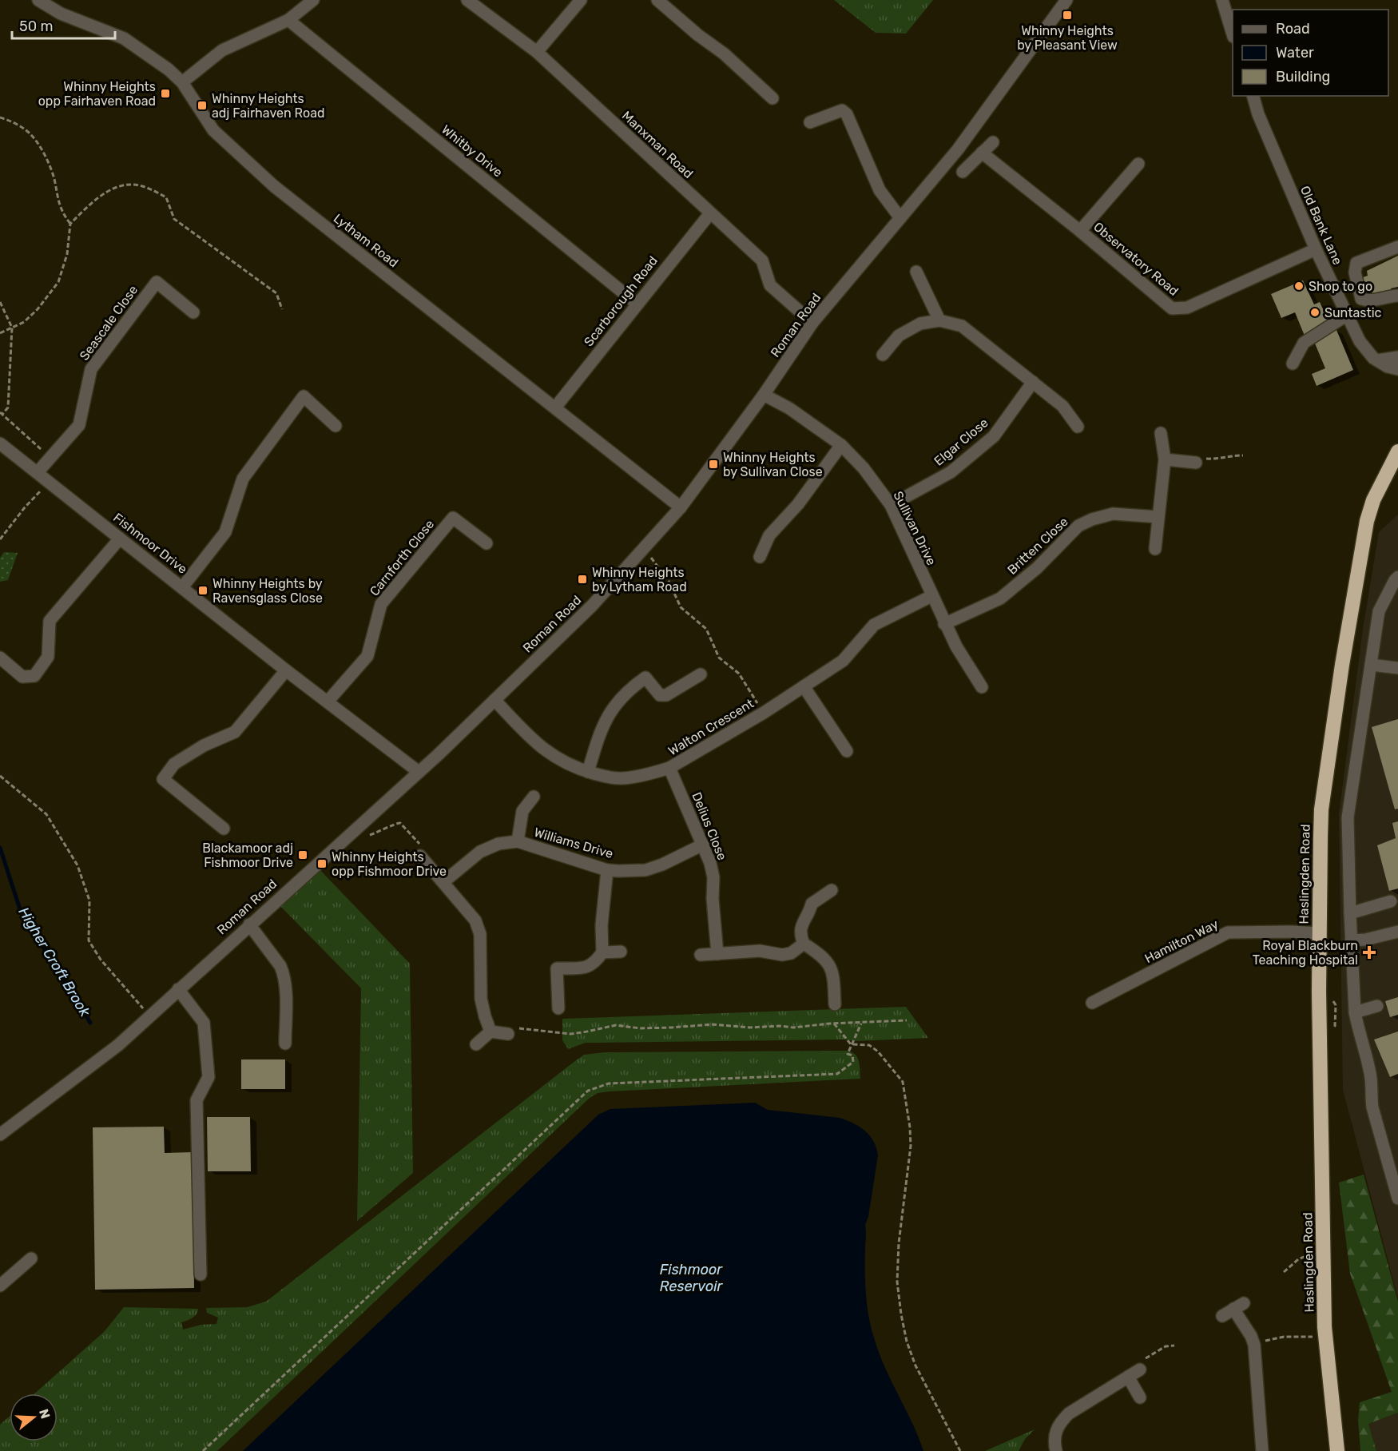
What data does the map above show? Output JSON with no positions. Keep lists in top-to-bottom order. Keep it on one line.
{"streets":{"highway":["Haslingden Road"],"street":["Manxman Road","Whitby Drive","Old Bank Lane","Lytham Road","Observatory Road","Scarborough Road","Seascale Close","Roman Road","Elgar Close","Sullivan Drive","Fishmoor Drive","Britten Close","Carnforth Close","Walton Crescent","Delius Close","Williams Drive","Hamilton Way"]},"crossings":[["Manxman Road","Scarborough Road"],["Manxman Road","Roman Road"],["Whitby Drive","Scarborough Road"],["Old Bank Lane","Observatory Road"],["Lytham Road","Scarborough Road"],["Lytham Road","Roman Road"],["Seascale Close","Fishmoor Drive"],["Roman Road","Sullivan Drive"],["Roman Road","Fishmoor Drive"],["Roman Road","Walton Crescent"],["Elgar Close","Sullivan Drive"],["Sullivan Drive","Britten Close"],["Sullivan Drive","Walton Crescent"],["Fishmoor Drive","Carnforth Close"],["Walton Crescent","Delius Close"],["Delius Close","Williams Drive"],["Haslingden Road","Hamilton Way"]],"water":["Higher Croft Brook","Fishmoor Reservoir"],"places":{"transit":["Whinny Heights by Pleasant View","Whinny Heights opp Fairhaven Road","Whinny Heights adj Fairhaven Road","Whinny Heights by Sullivan Close","Whinny Heights by Lytham Road","Whinny Heights by Ravensglass Close","Blackamoor adj Fishmoor Drive","Whinny Heights opp Fishmoor Drive"],"other":["Shop to go","Suntastic"],"health":["Royal Blackburn Teaching Hospital"]},"legend":["Road","Water","Building"],"scale_bar":"50 m","north":"right"}
